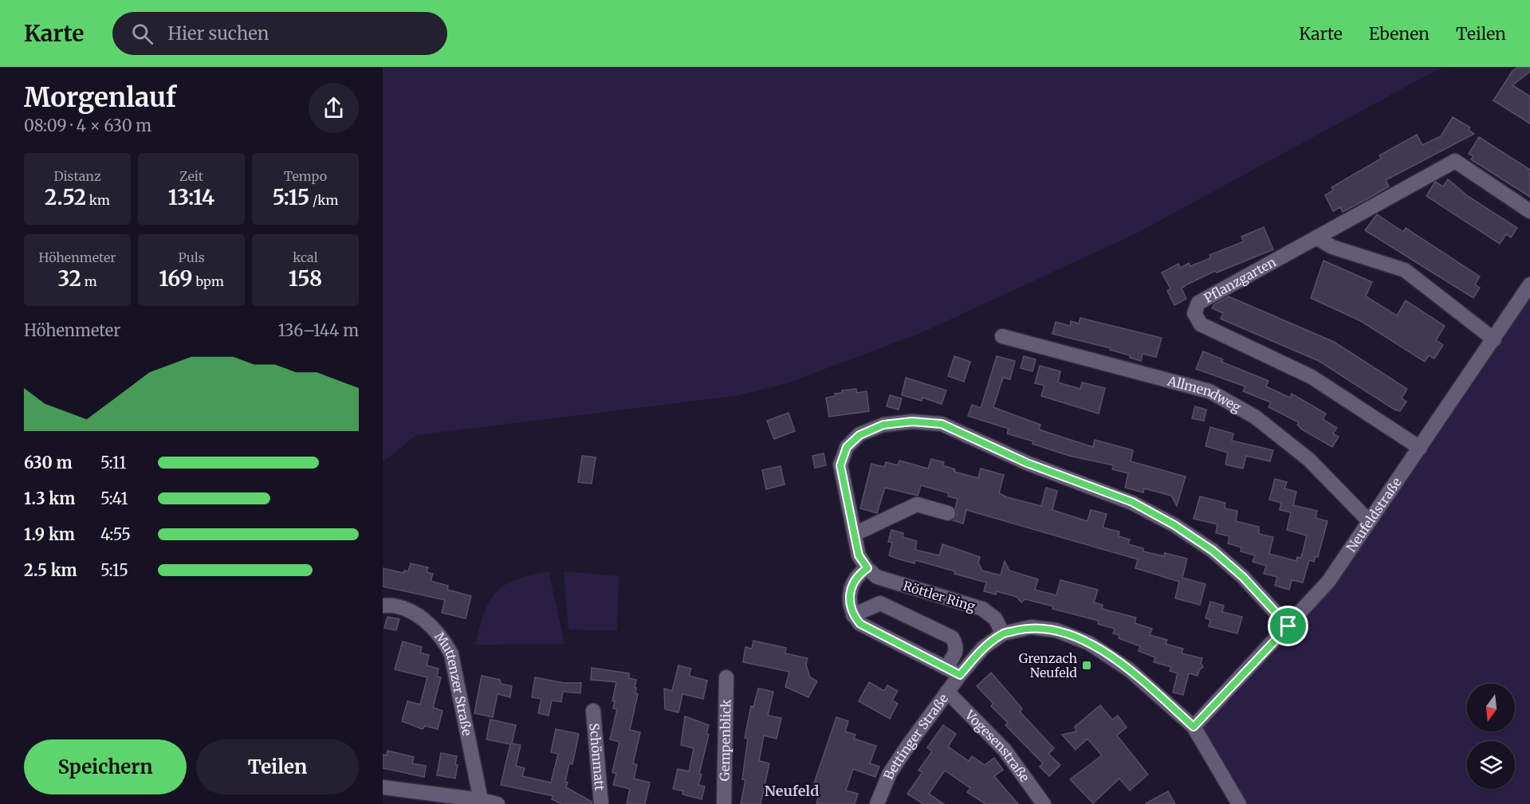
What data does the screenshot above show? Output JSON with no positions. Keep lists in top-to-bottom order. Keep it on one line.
{"streets":{"street":["Pflanzgarten","Allmendweg","Neufeldstraße","Röttler Ring","Muttenzer Straße","Bettinger Straße","Gempenblick","Vogesenstraße","Schönmatt"]},"crossings":[["Pflanzgarten","Neufeldstraße"],["Allmendweg","Neufeldstraße"],["Neufeldstraße","Bettinger Straße"],["Röttler Ring","Bettinger Straße"],["Bettinger Straße","Vogesenstraße"]],"districts":["Neufeld"],"places":{"transit":["Grenzach Neufeld"]},"north":"bottom","page":{"header":"Karte","search":"Hier suchen","nav":["Karte","Ebenen","Teilen"],"heading":["Morgenlauf","08:09 · 4 × 630 m"],"stats":[["Distanz","2.52 km"],["Zeit","13:14"],["Tempo","5:15 /km"],["Höhenmeter","32 m"],["Puls","169 bpm"],["kcal","158"]],"chart":["Höhenmeter","136–144 m"],"list":[{"name":"630 m","note":"5:11"},{"name":"1.3 km","note":"5:41"},{"name":"1.9 km","note":"4:55"},{"name":"2.5 km","note":"5:15"}],"buttons":["Speichern","Teilen"]}}
